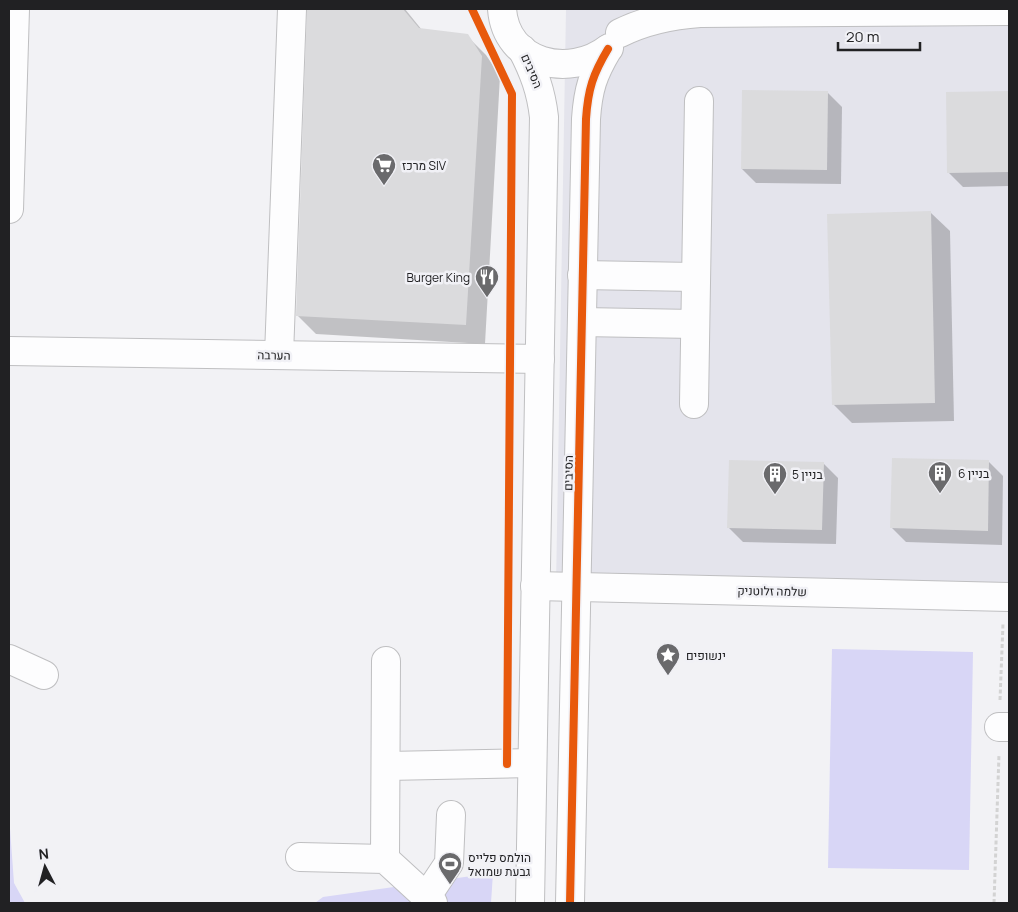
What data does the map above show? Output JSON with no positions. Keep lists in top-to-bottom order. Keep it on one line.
{"streets":{"street":["הסיבים","הערבה","שלמה זלוטניק"]},"crossings":[["הסיבים","הערבה"],["הסיבים","שלמה זלוטניק"]],"places":{"supermarket":["מרכז SIV"],"restaurant":["Burger King"],"building":["בניין 6","בניין 5"],"place":["ינשופים"],"sports":["הולמס פלייס גבעת שמואל"]},"scale_bar":"20 m","north":"top"}
